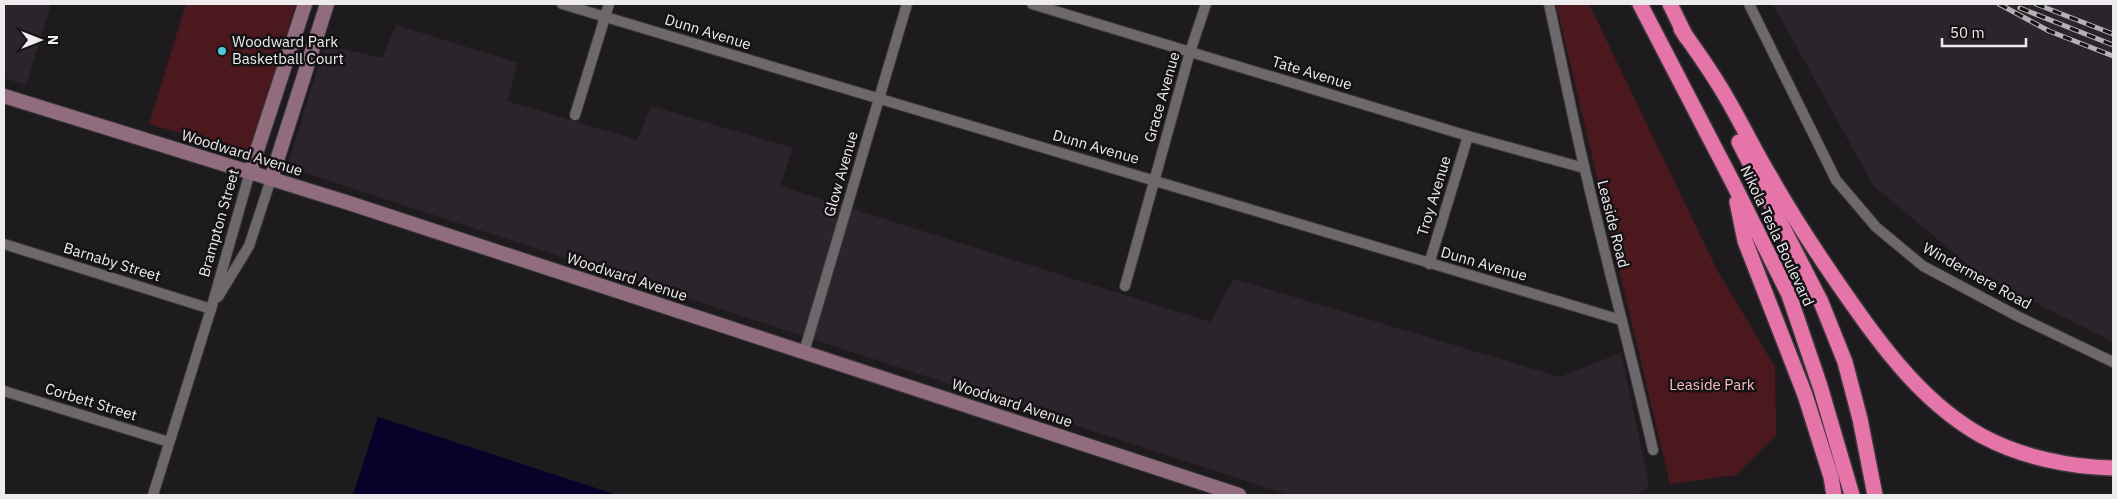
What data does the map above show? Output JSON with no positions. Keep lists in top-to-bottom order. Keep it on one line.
{"streets":{"highway":["Nikola Tesla Boulevard"],"main road":["Woodward Avenue","Brampton Street"],"street":["Dunn Avenue","Tate Avenue","Grace Avenue","Glow Avenue","Troy Avenue","Leaside Road","Barnaby Street","Windermere Road","Corbett Street"]},"crossings":[["Dunn Avenue","Grace Avenue"],["Dunn Avenue","Glow Avenue"],["Dunn Avenue","Troy Avenue"],["Dunn Avenue","Leaside Road"],["Tate Avenue","Grace Avenue"],["Tate Avenue","Troy Avenue"],["Tate Avenue","Leaside Road"],["Woodward Avenue","Glow Avenue"],["Woodward Avenue","Brampton Street"],["Brampton Street","Barnaby Street"],["Brampton Street","Corbett Street"]],"parks":["Leaside Park"],"places":["Woodward Park Basketball Court"],"scale_bar":"50 m","north":"right"}
